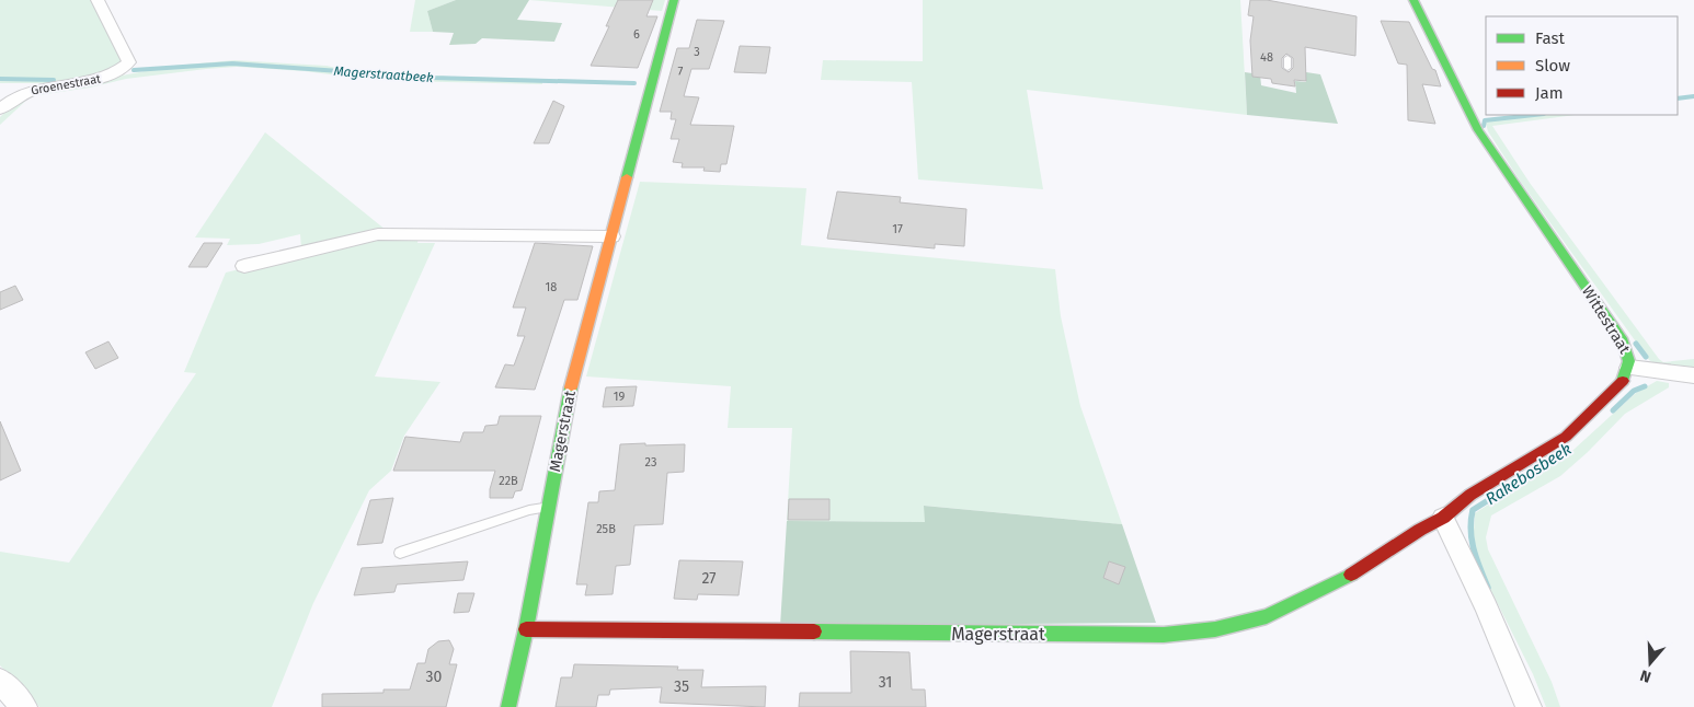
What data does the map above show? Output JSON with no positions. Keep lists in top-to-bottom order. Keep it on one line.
{"streets":{"street":["Groenestraat","Wittestraat","Magerstraat"]},"crossings":[["Wittestraat","Magerstraat"]],"water":["Magerstraatbeek","Rakebosbeek"],"house_numbers":["6","3","48","7","17","18","19","23","22B","25B","27","30","31","35"],"legend":["Fast","Slow","Jam"],"north":"bottom"}
